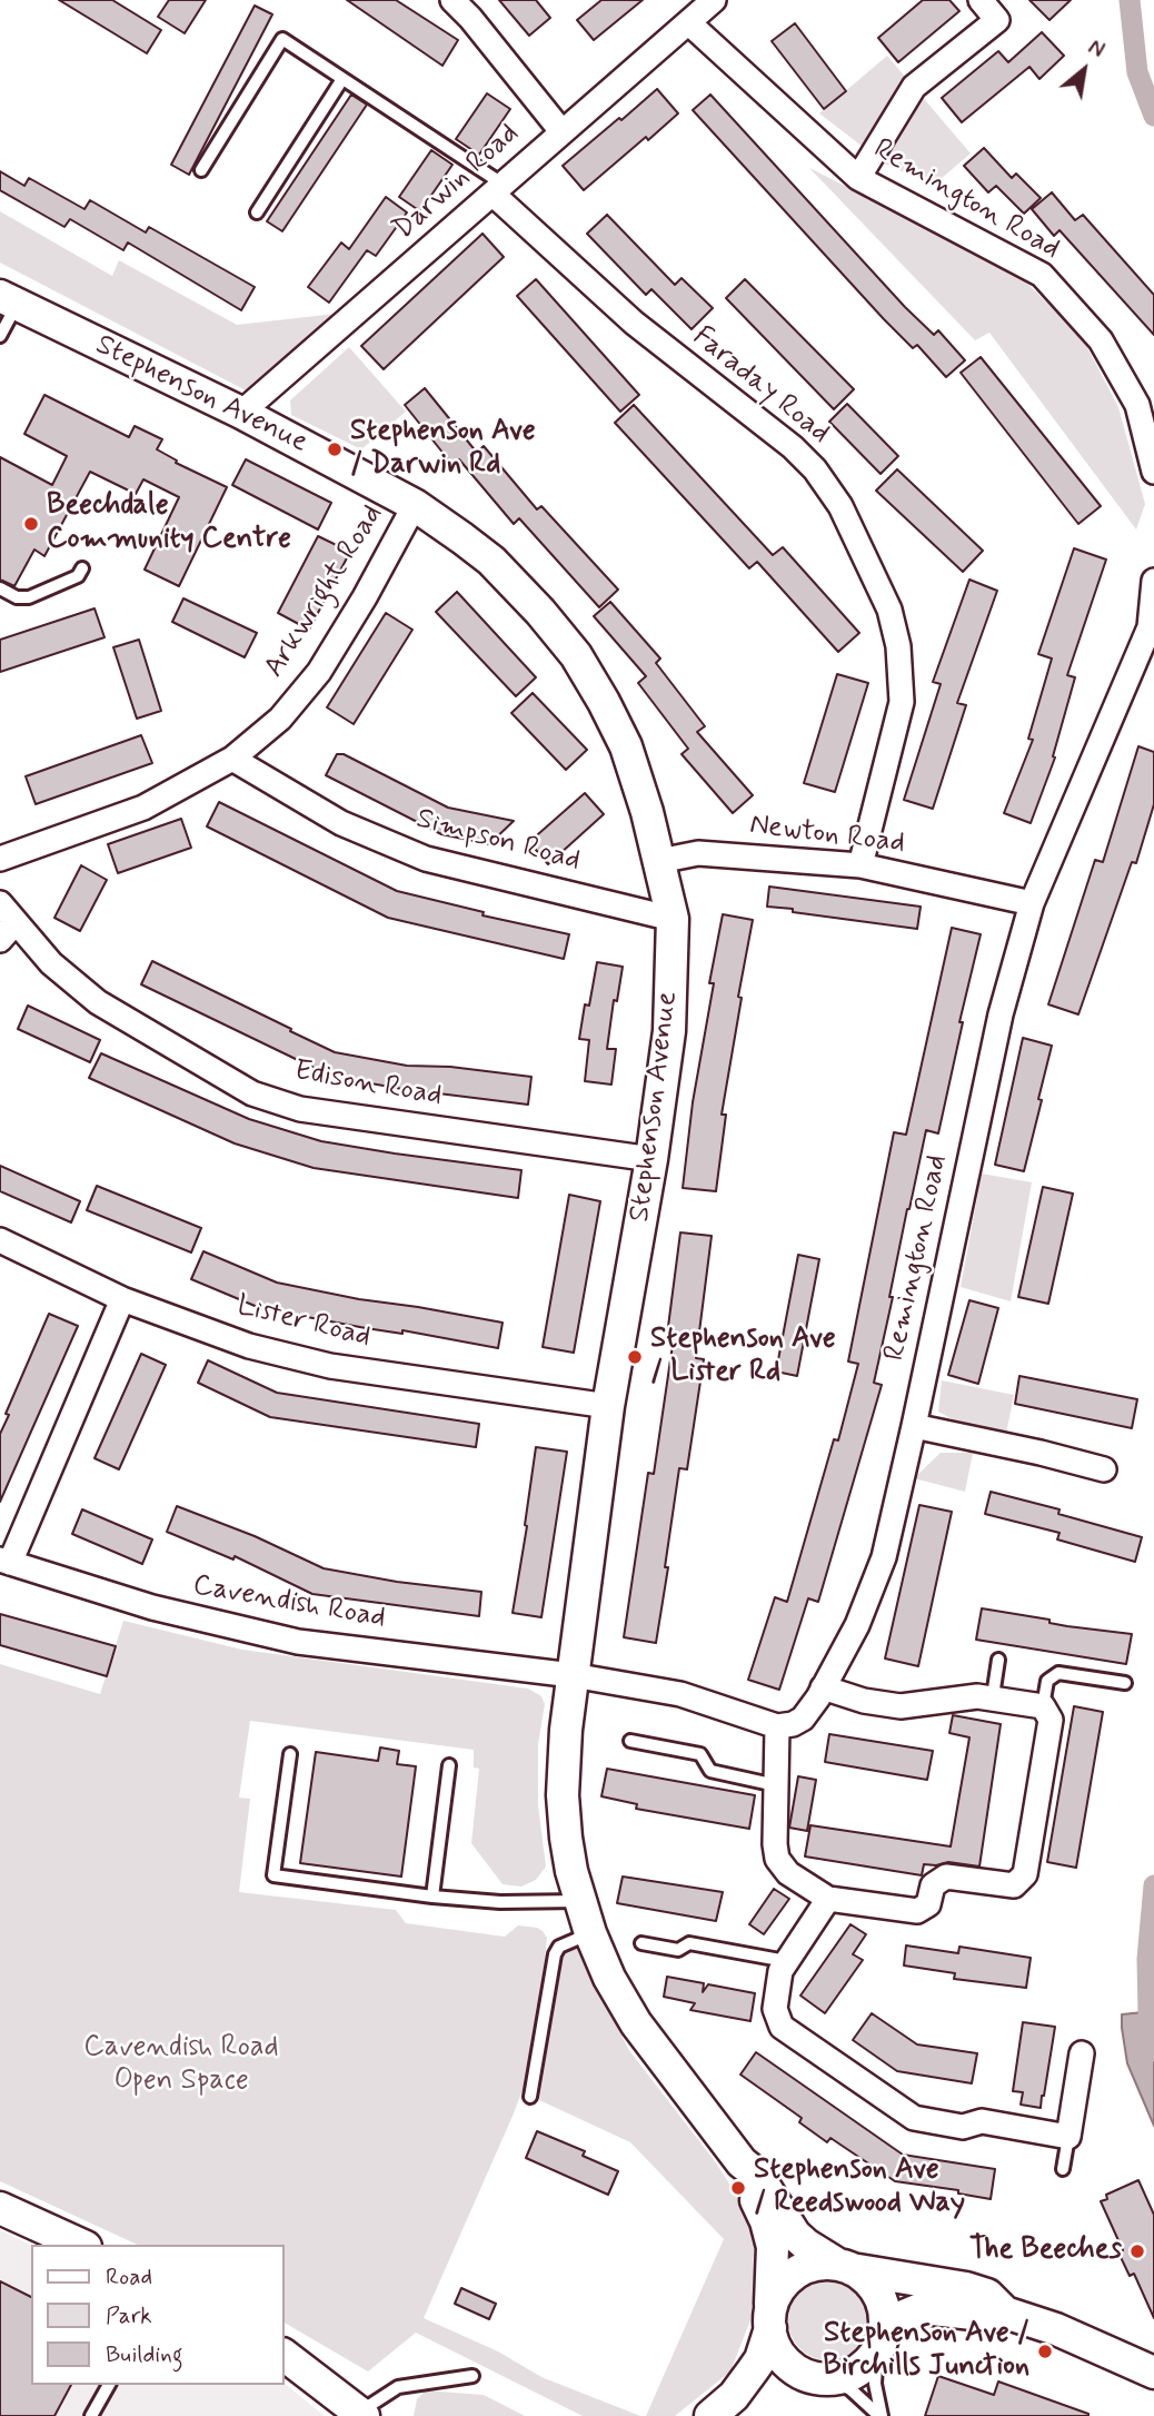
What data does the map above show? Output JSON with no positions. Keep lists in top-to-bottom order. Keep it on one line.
{"streets":{"street":["Darwin Road","Remington Road","Faraday Road","Stephenson Avenue","Arkwright Road","Newton Road","Simpson Road","Edison Road","Lister Road","Cavendish Road"]},"crossings":[["Darwin Road","Remington Road"],["Darwin Road","Faraday Road"],["Darwin Road","Stephenson Avenue"],["Remington Road","Newton Road"],["Faraday Road","Newton Road"],["Stephenson Avenue","Arkwright Road"],["Stephenson Avenue","Newton Road"],["Stephenson Avenue","Simpson Road"],["Stephenson Avenue","Edison Road"],["Stephenson Avenue","Lister Road"],["Stephenson Avenue","Cavendish Road"],["Arkwright Road","Simpson Road"]],"parks":["Cavendish Road Open Space"],"places":["Stephenson Ave / Darwin Rd","Beechdale Community Centre","Stephenson Ave / Lister Rd","Stephenson Ave / Reedswood Way","The Beeches","Stephenson Ave / Birchills Junction"],"legend":["Road","Park","Building"],"north":"top right"}
